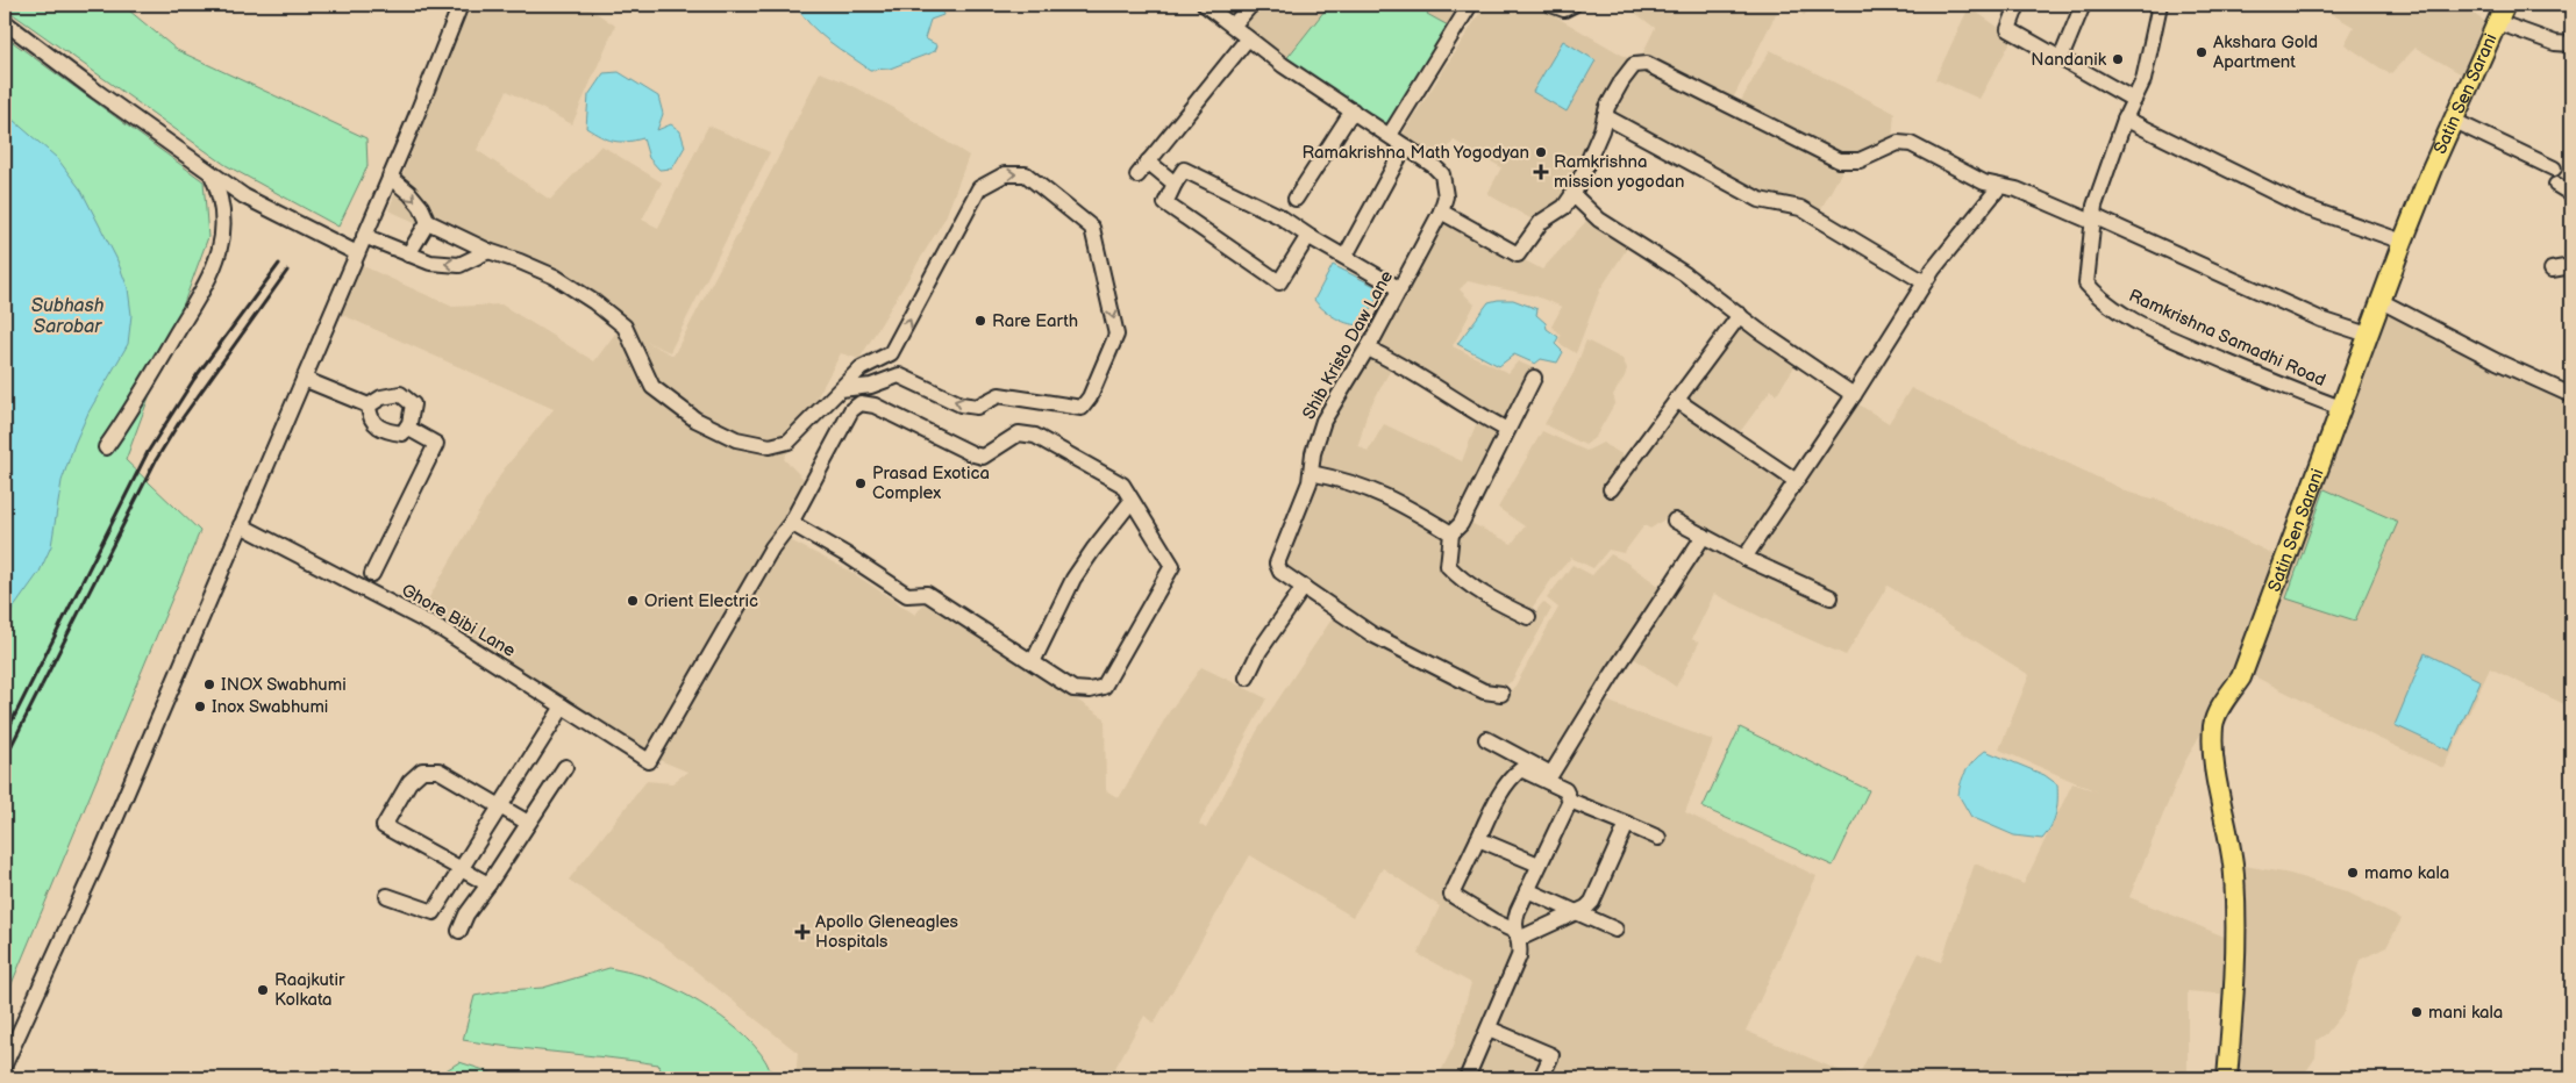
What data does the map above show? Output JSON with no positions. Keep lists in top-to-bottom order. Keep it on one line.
{"streets":{"main road":["Satin Sen Sarani"],"street":["Ramkrishna Samadhi Road","Shib Kristo Daw Lane","Ghore Bibi Lane"]},"crossings":[["Satin Sen Sarani","Ramkrishna Samadhi Road"]],"water":["Subhash Sarobar"],"places":{"other":["Akshara Gold Apartment","Nandanik","Ramakrishna Math Yogodyan","Rare Earth","Prasad Exotica Complex","Orient Electric","INOX Swabhumi","Inox Swabhumi","mamo kala","Raajkutir Kolkata","mani kala"],"health":["Ramkrishna mission yogodan","Apollo Gleneagles Hospitals"]}}
